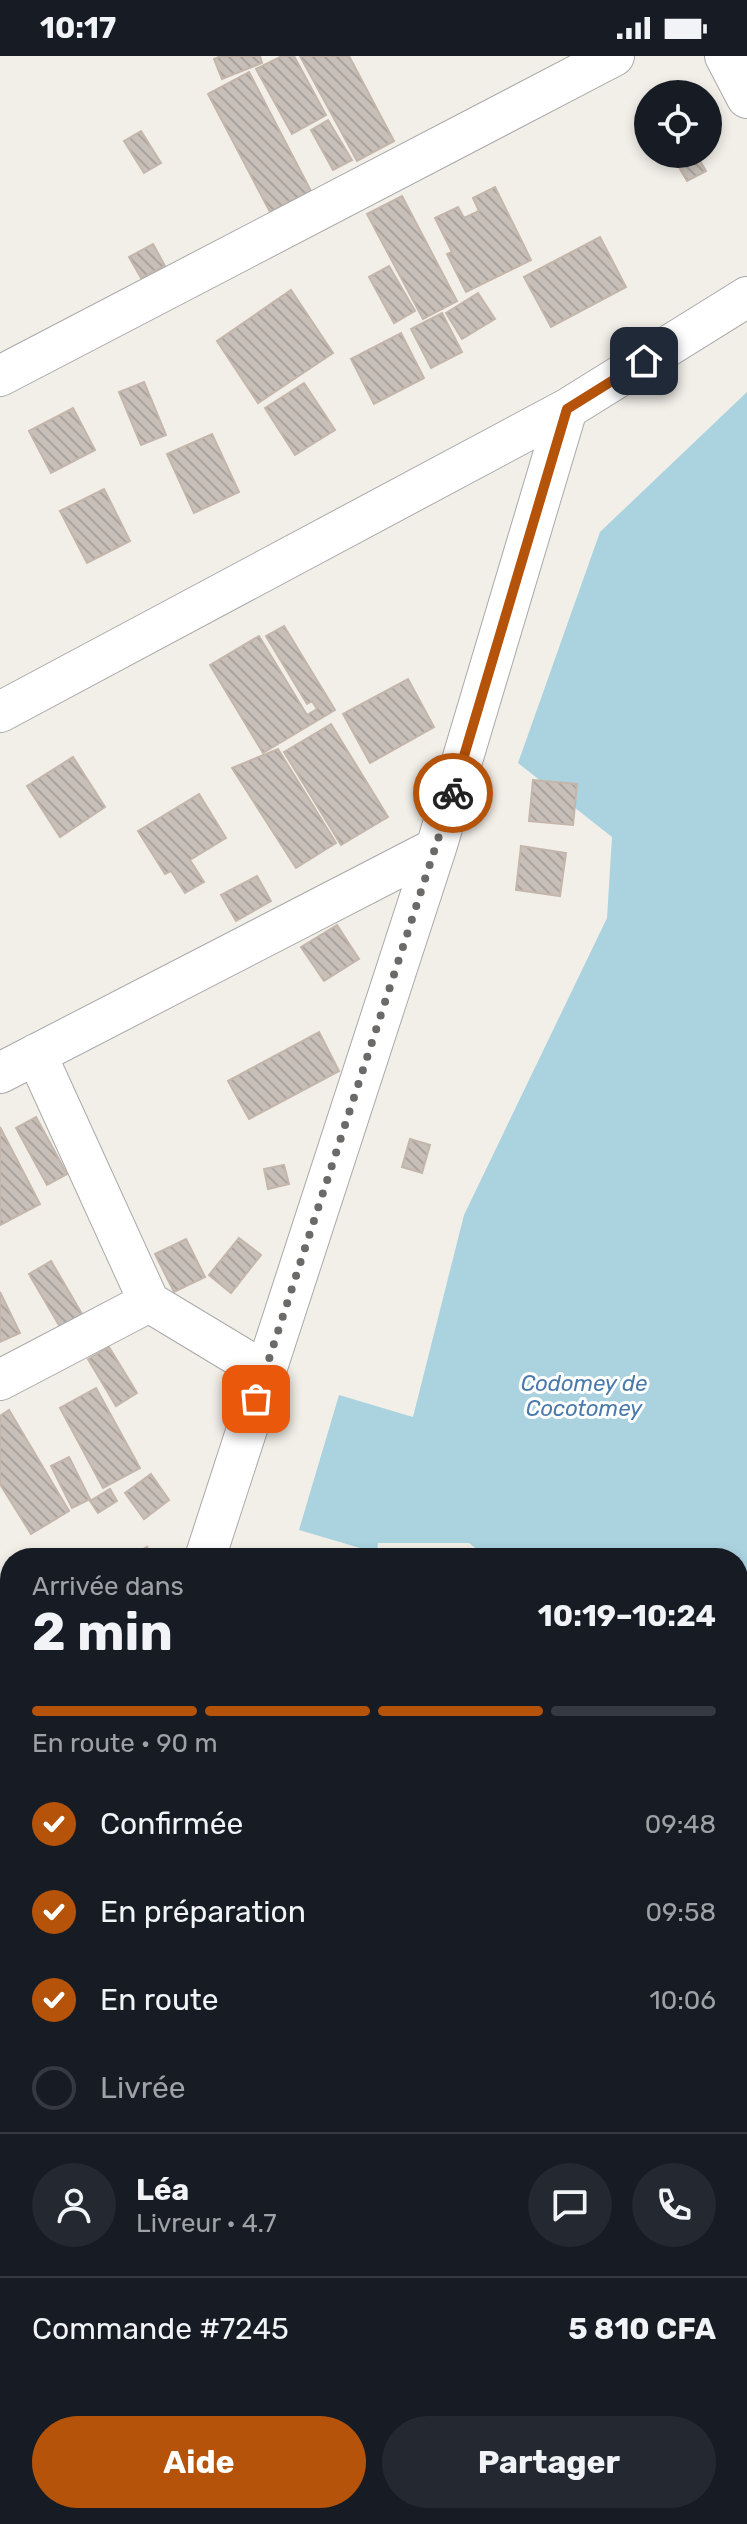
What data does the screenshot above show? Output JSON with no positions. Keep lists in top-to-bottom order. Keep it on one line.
{"water":["Codomey de Cocotomey"],"page":{"status":"10:17","heading":["2 min","Arrivée dans","10:19–10:24"],"panel":["Léa","Livreur · 4.7","Commande #7245","5 810 CFA"],"bar":"En route · 90 m","list":[["Confirmée","09:48"],["En préparation","09:58"],["En route","10:06"],"Livrée"],"buttons":["Aide","Partager"]}}
